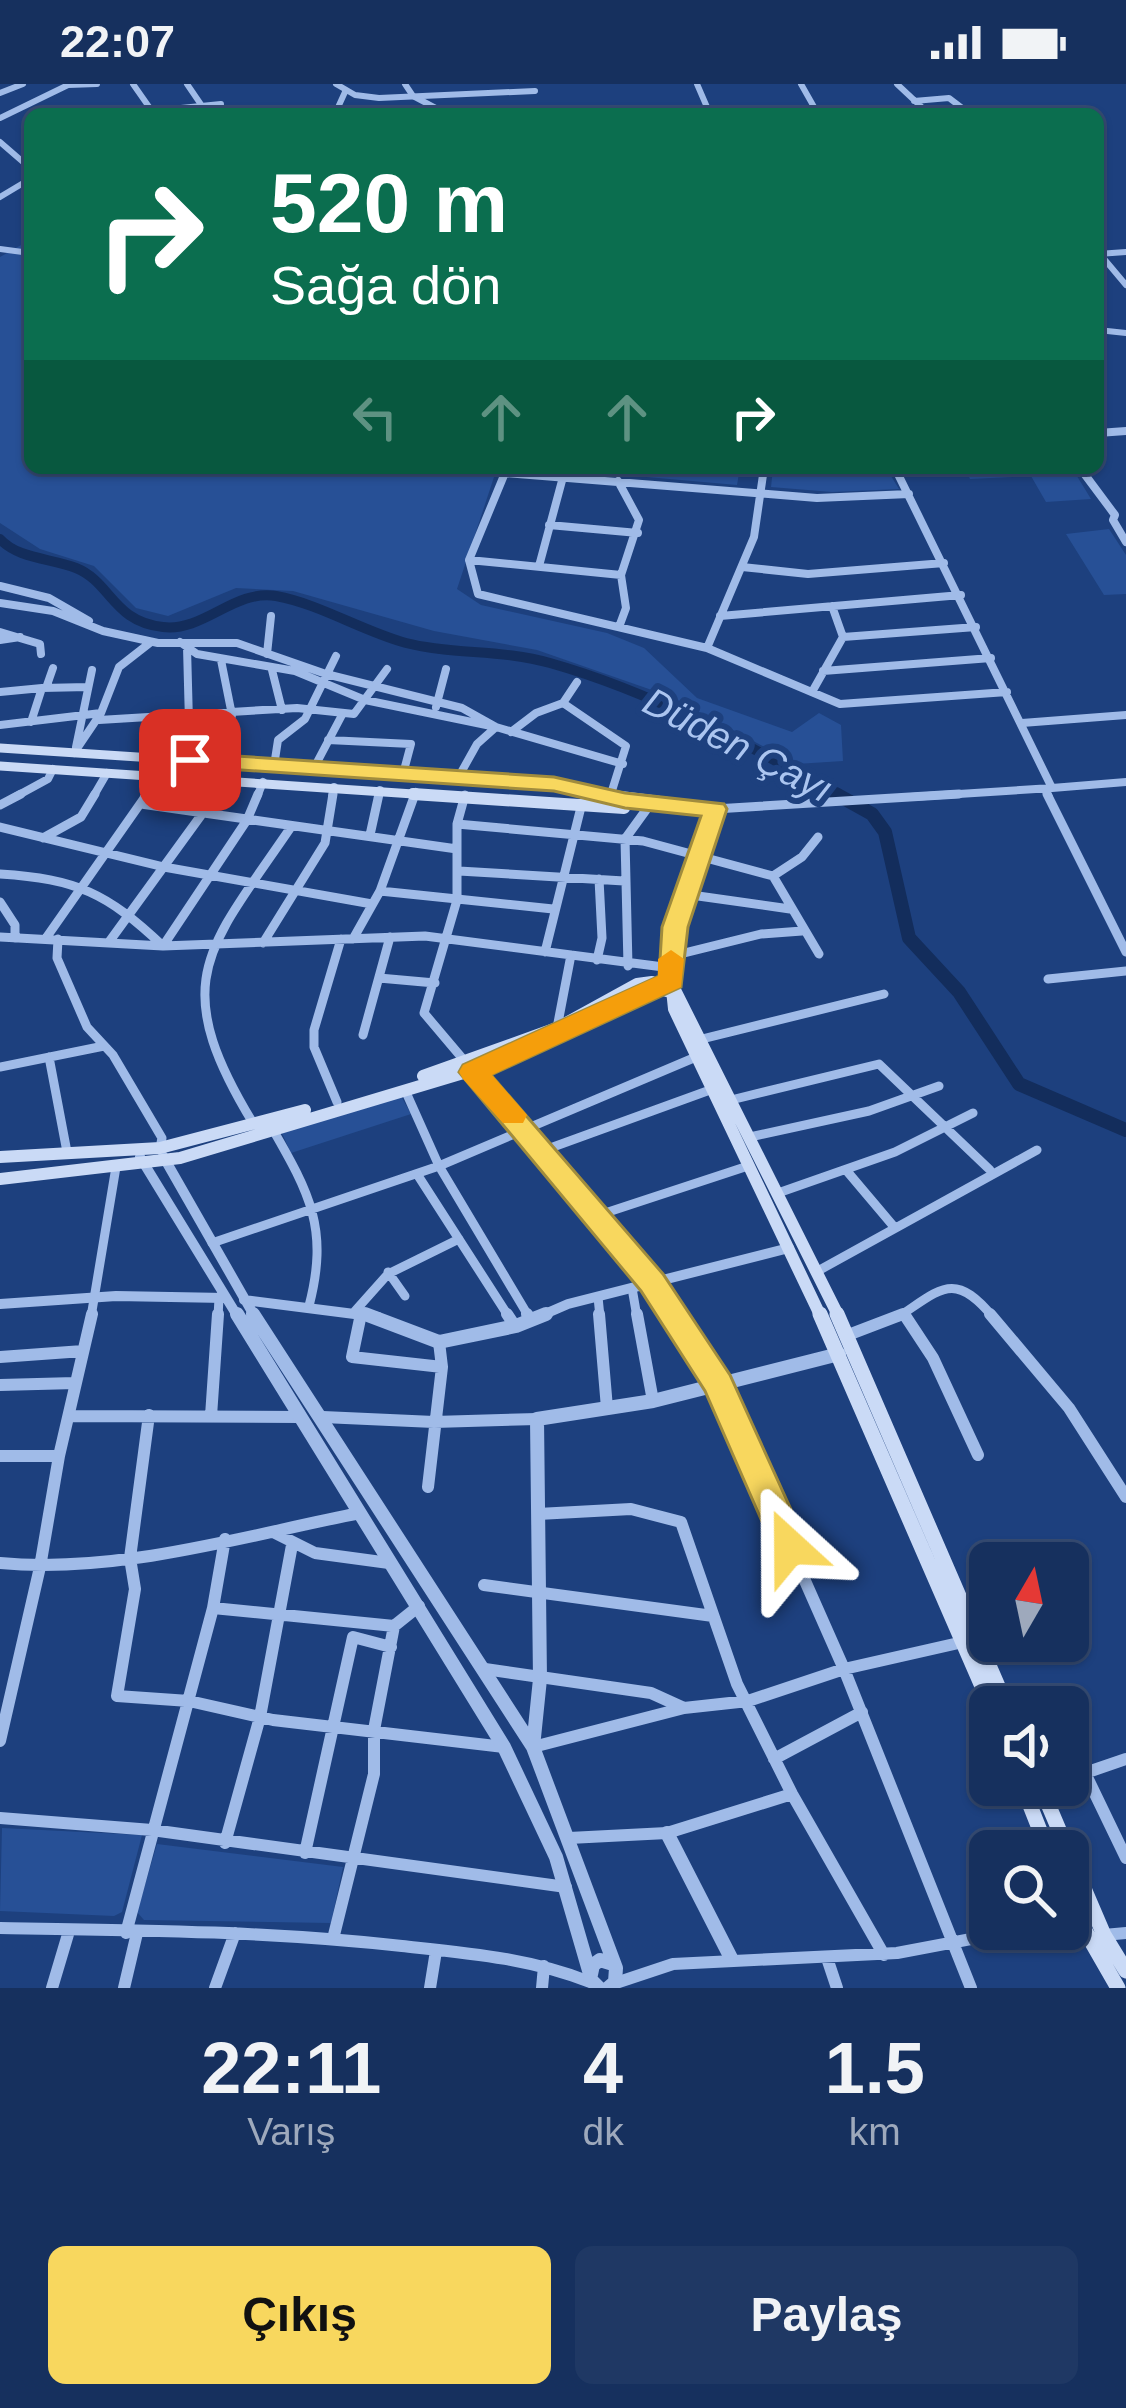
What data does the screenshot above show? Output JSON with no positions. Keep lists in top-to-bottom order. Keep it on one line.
{"water":["Düden Çayı"],"north":"top","page":{"status":"22:07","turn":["520 m","Sağa dön"],"eta":["22:11","Varış","4","dk","1.5","km"],"buttons":["Çıkış","Paylaş"]}}
